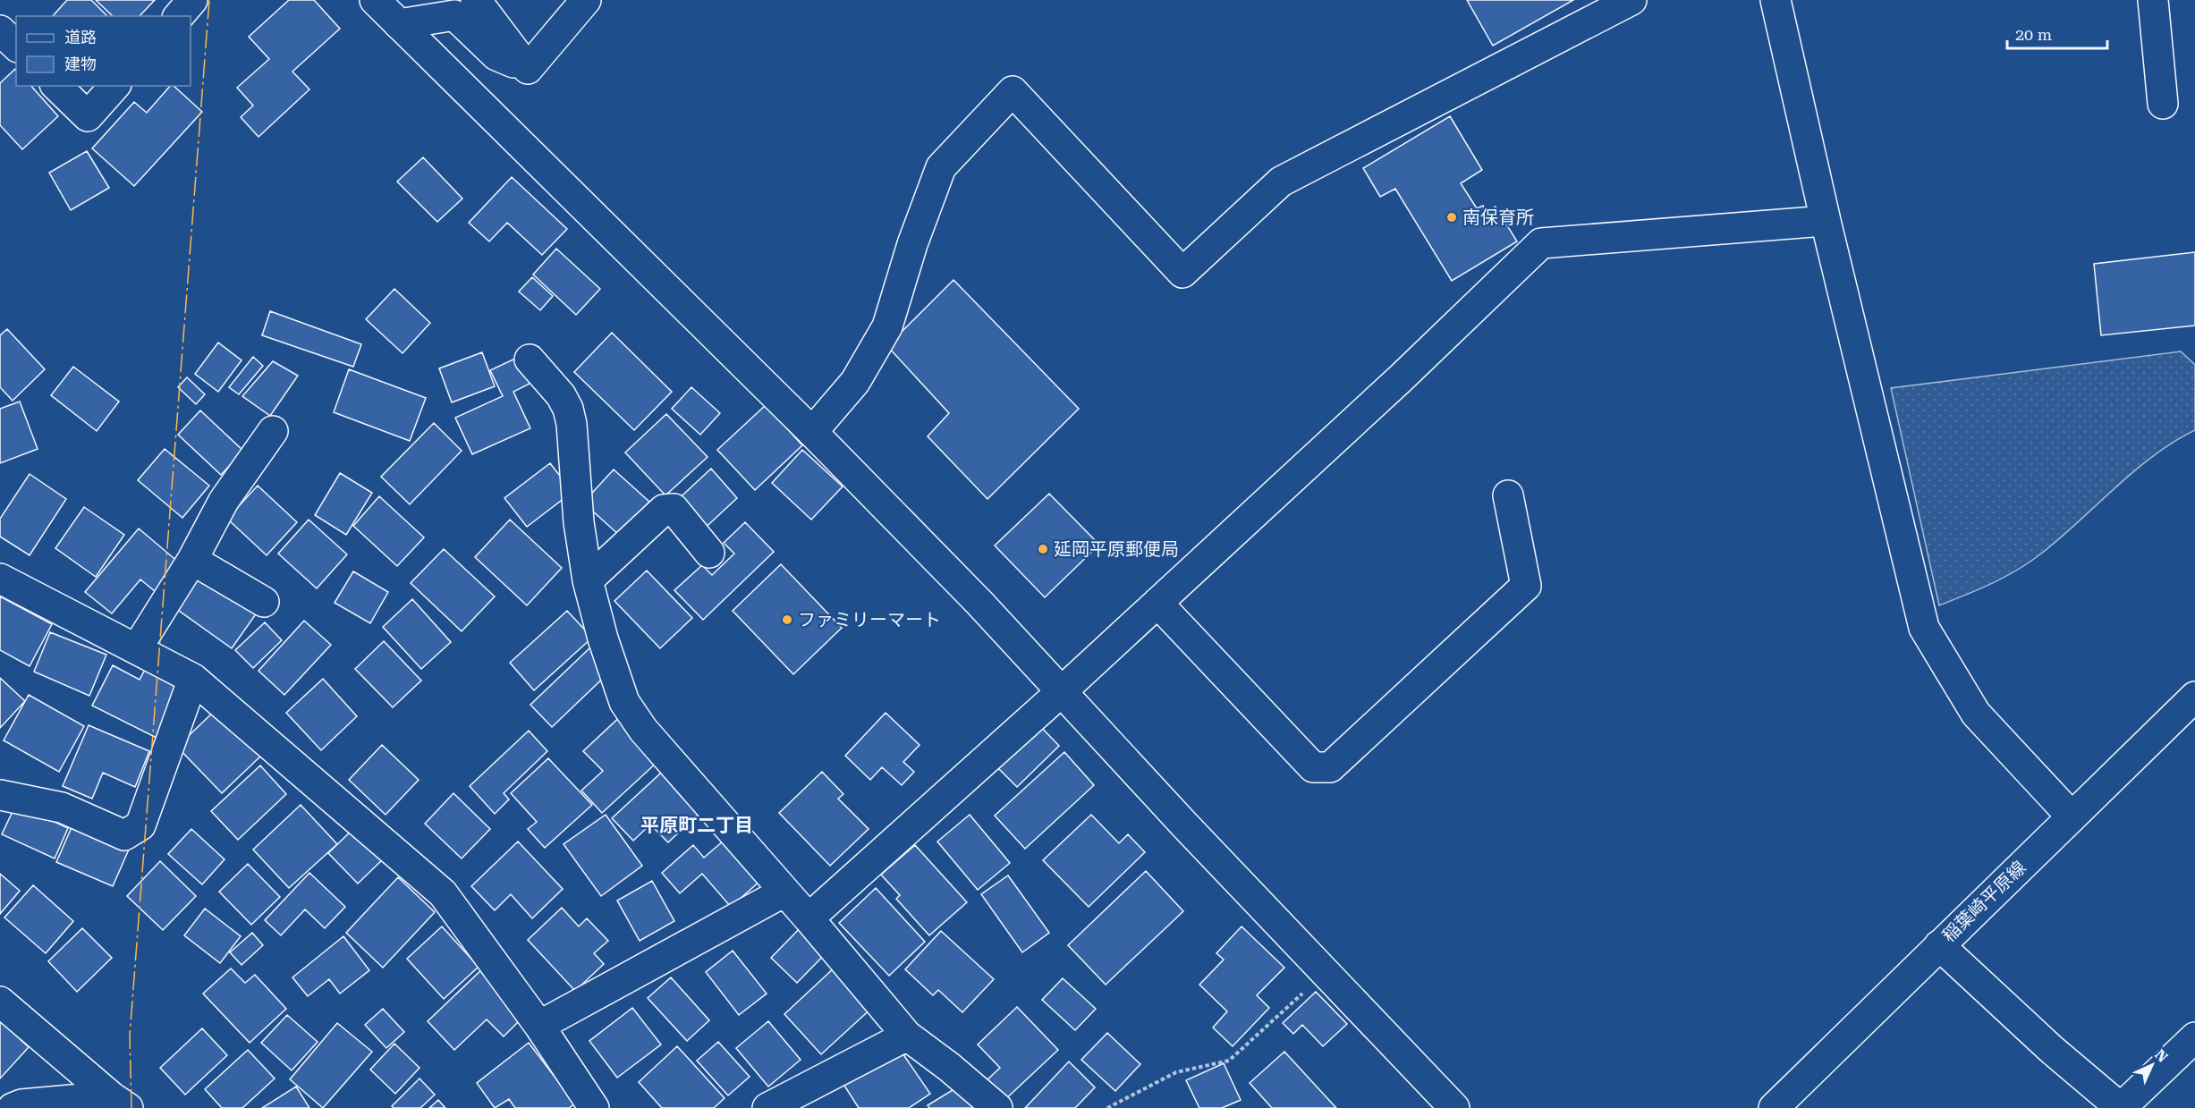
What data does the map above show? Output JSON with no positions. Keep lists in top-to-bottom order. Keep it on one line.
{"streets":{"street":["稲葉崎平原線"]},"districts":["平原町二丁目"],"places":["南保育所","延岡平原郵便局","ファミリーマート"],"legend":["道路","建物"],"scale_bar":"20 m","north":"top right"}
